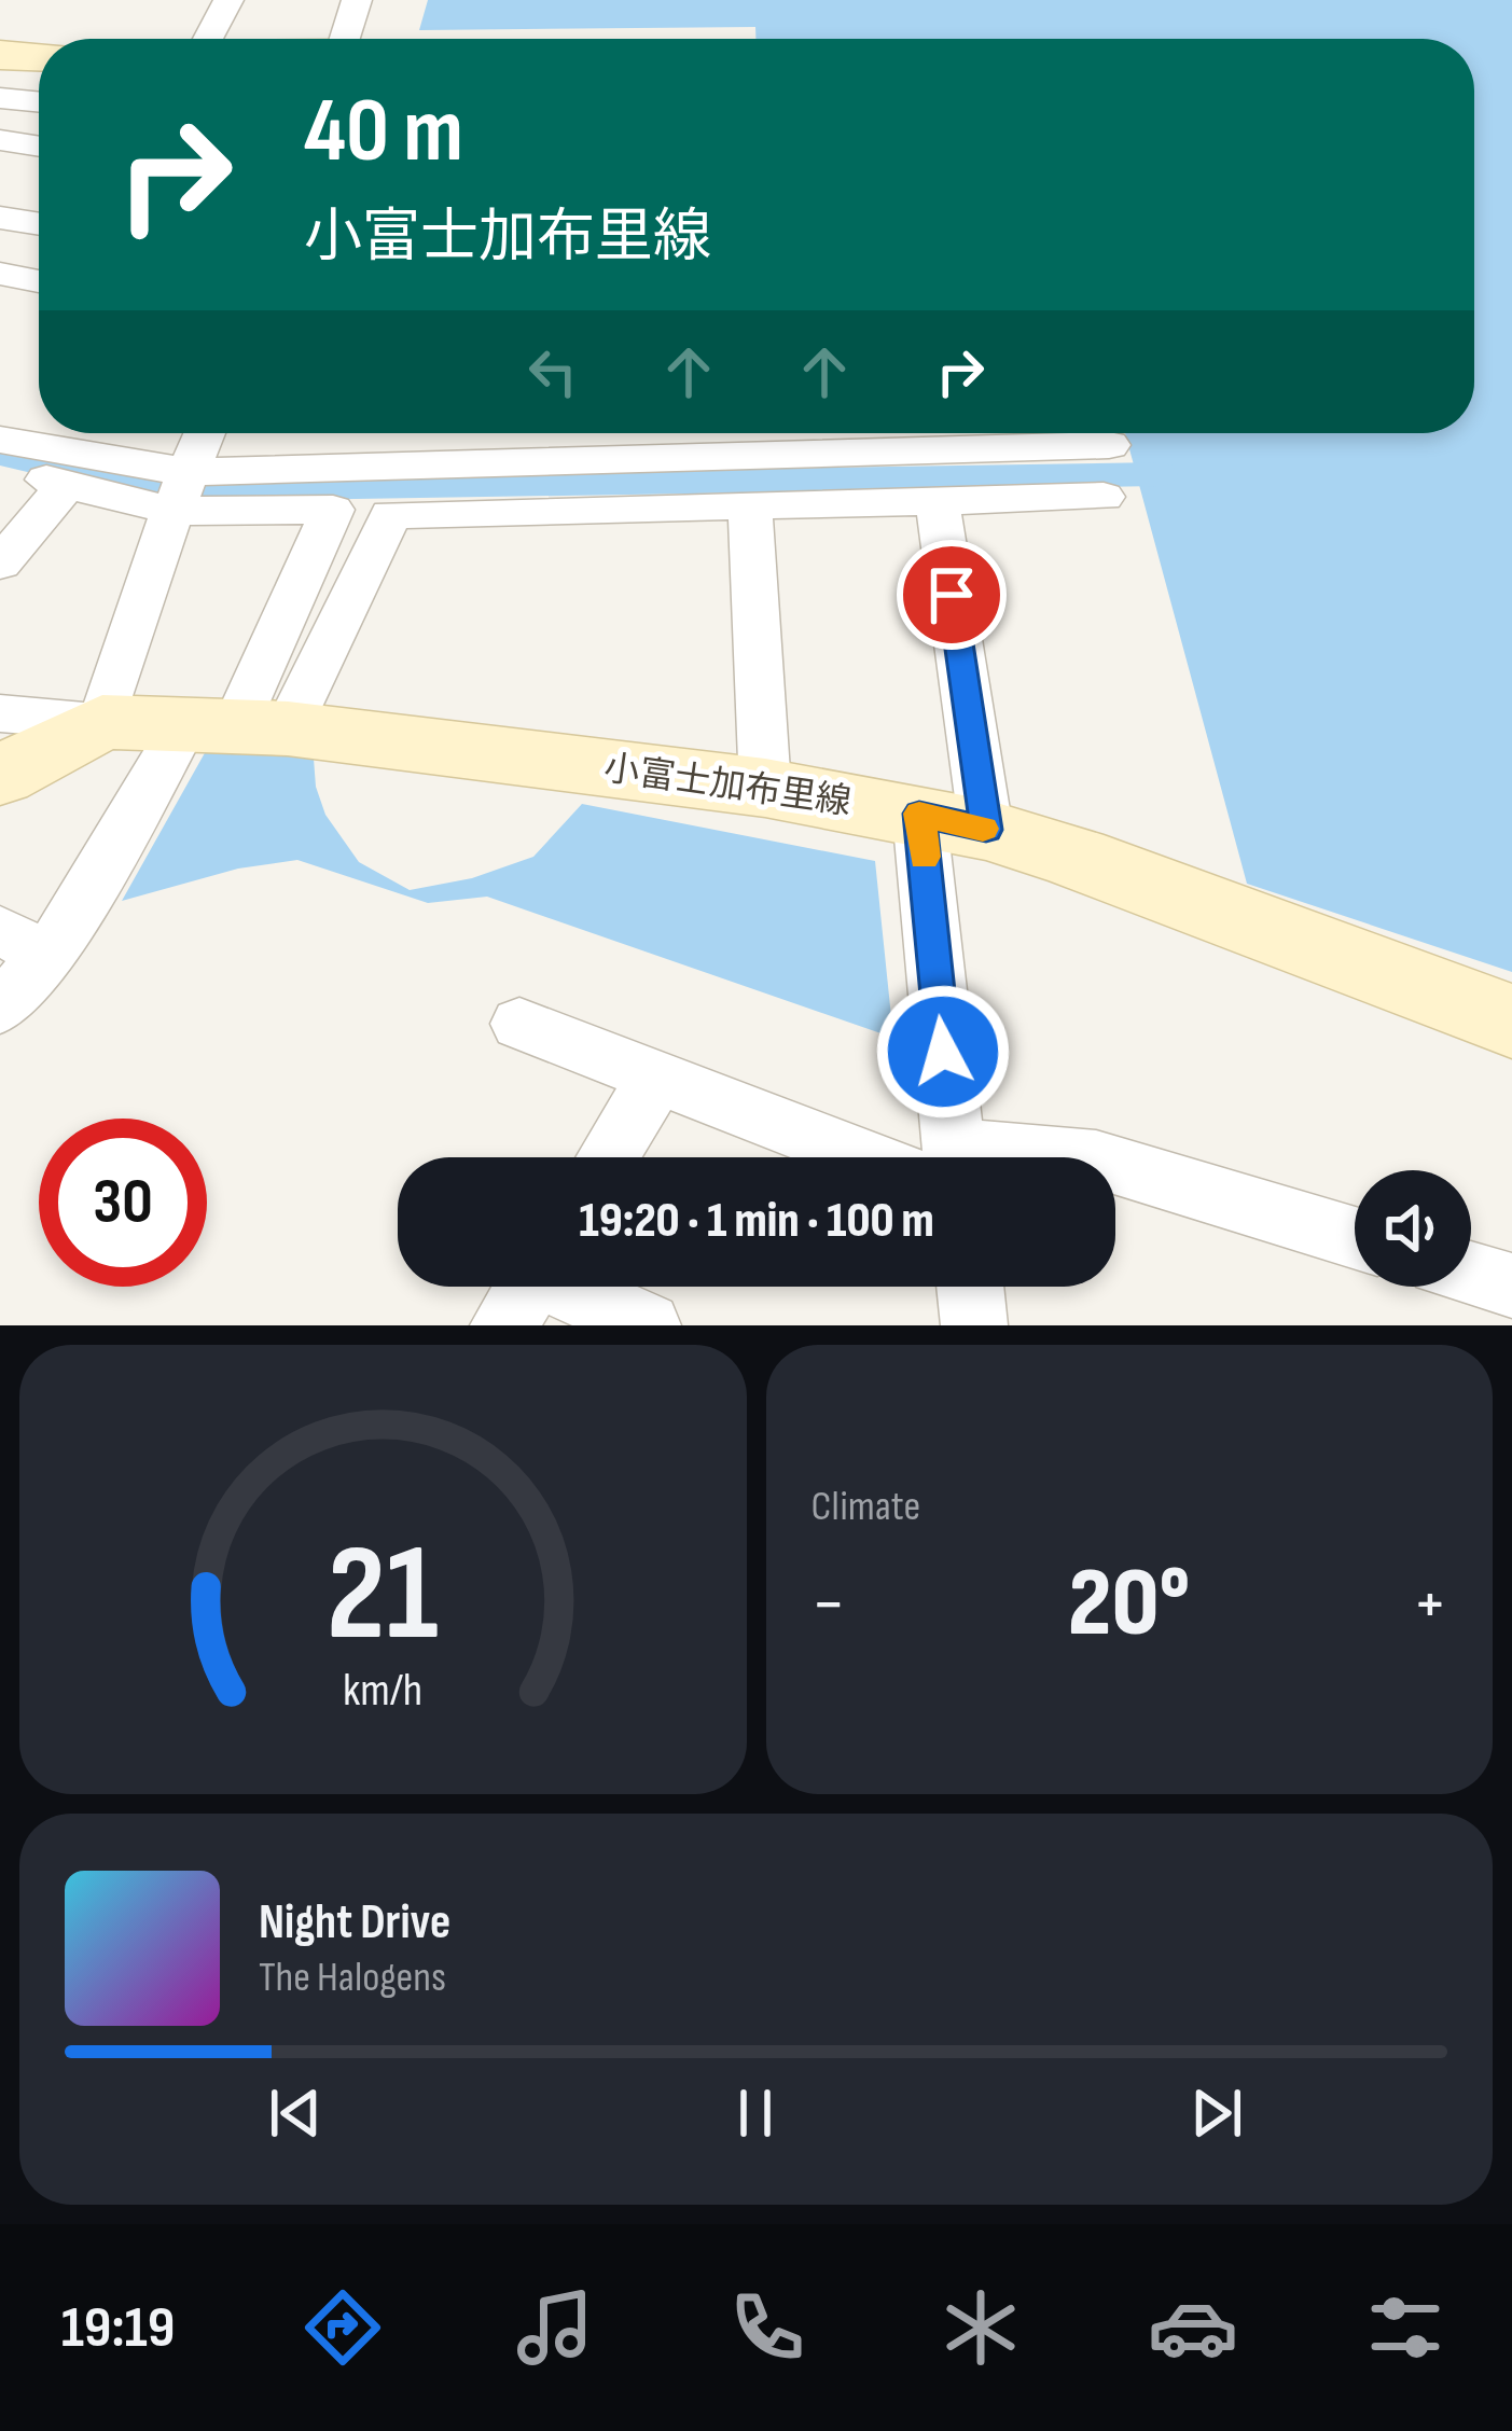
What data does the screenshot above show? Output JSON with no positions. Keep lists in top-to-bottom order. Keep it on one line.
{"streets":{"main road":["小富士加布里線"]},"page":{"turn":["40 m","小富士加布里線"],"limit":"30","trip":"19:20 · 1 min · 100 m","tile":"Climate","heat":["−","20°","+"],"song":["Night Drive","The Halogens"],"tabs":"19:19","gauge":["21","km/h"]}}
